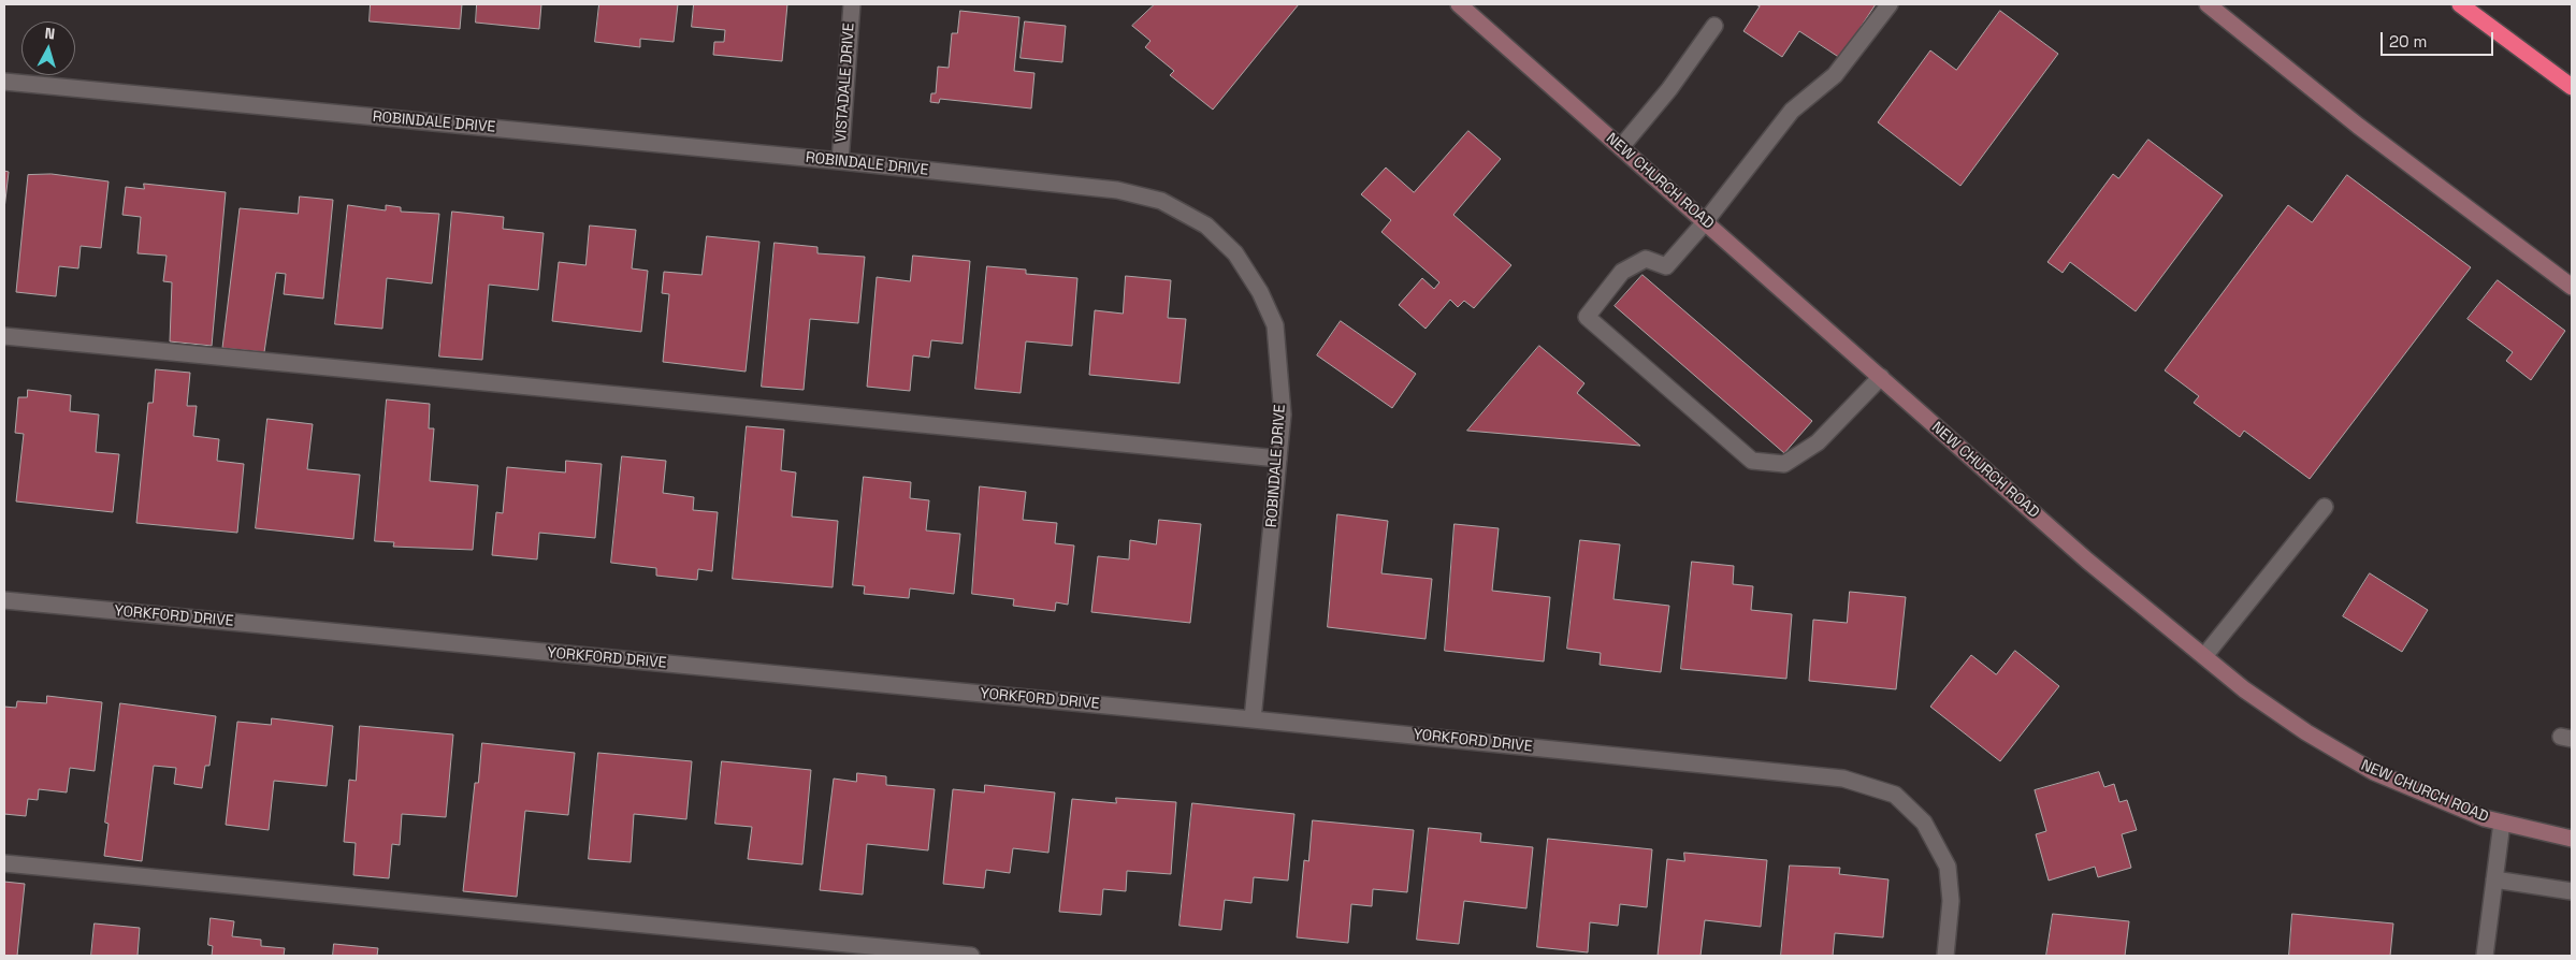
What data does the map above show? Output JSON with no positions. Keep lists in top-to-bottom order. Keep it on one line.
{"streets":{"street":["VISTADALE DRIVE","ROBINDALE DRIVE","NEW CHURCH ROAD","YORKFORD DRIVE"]},"crossings":[["VISTADALE DRIVE","ROBINDALE DRIVE"],["ROBINDALE DRIVE","YORKFORD DRIVE"]],"scale_bar":"20 m","north":"top"}
